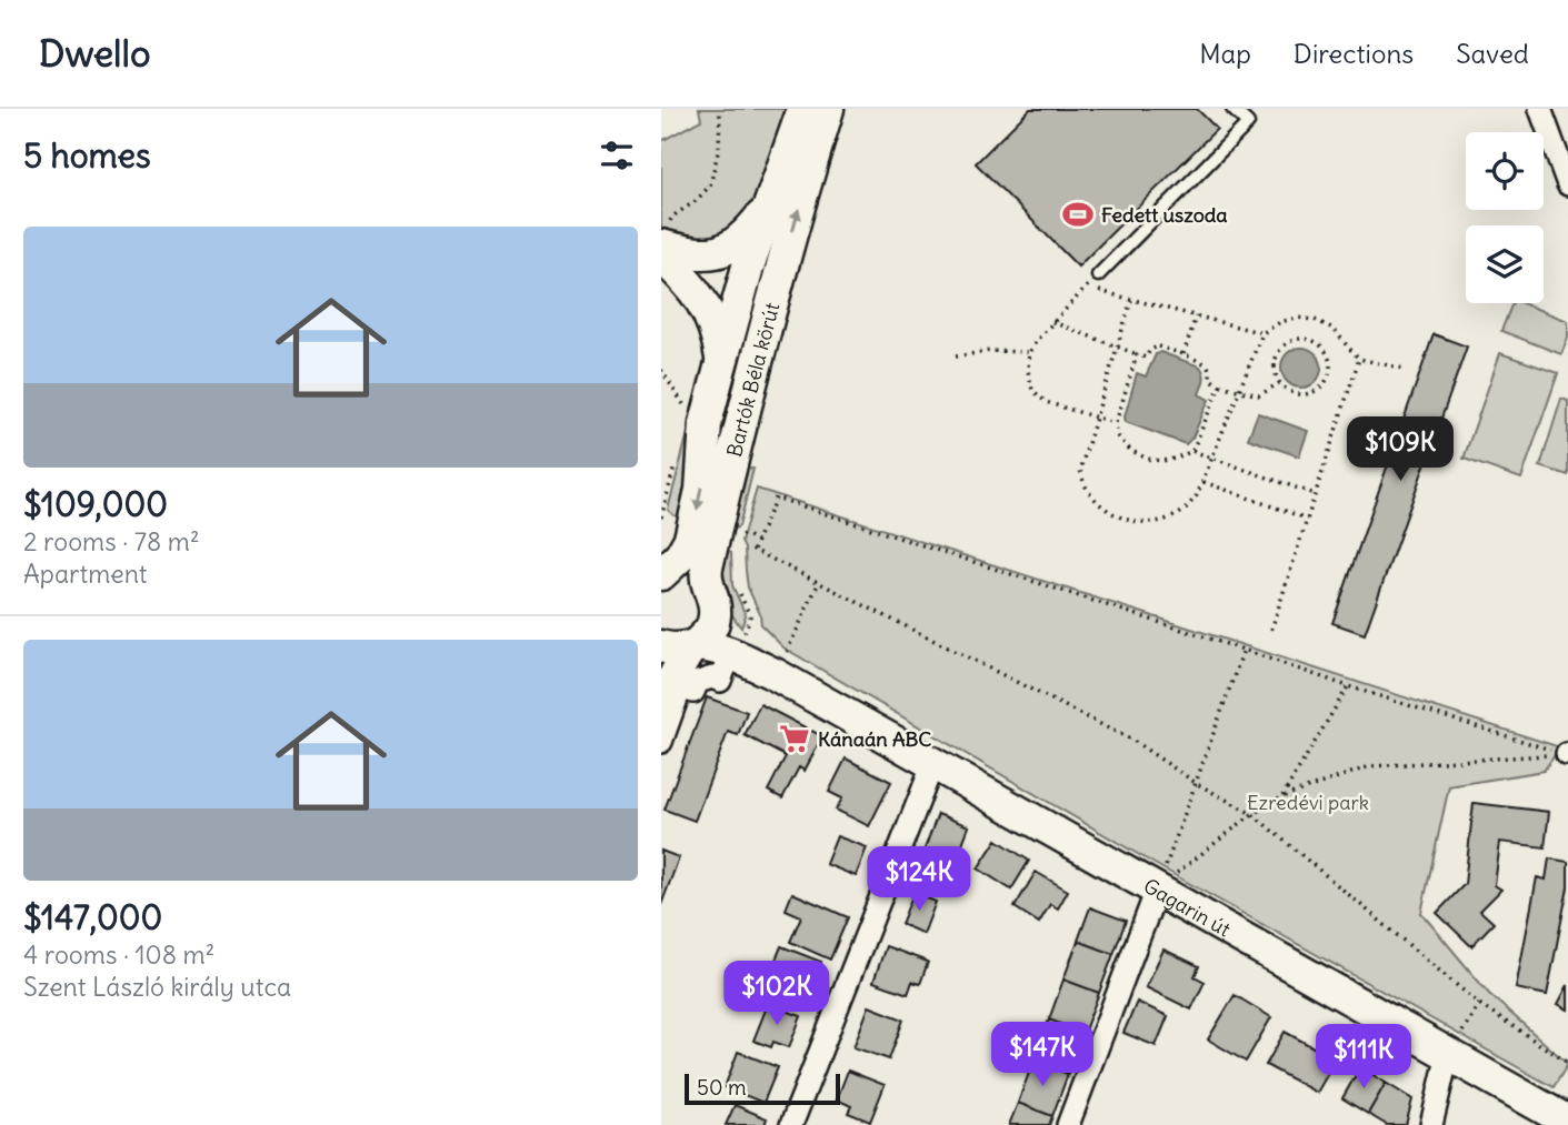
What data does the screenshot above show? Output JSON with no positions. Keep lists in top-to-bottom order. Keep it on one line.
{"streets":{"street":["Bartók Béla körút","Gagarin út"]},"crossings":[["Bartók Béla körút","Gagarin út"]],"parks":["Ezredévi park"],"places":{"sports":["Fedett uszoda"],"supermarket":["Kánaán ABC"]},"scale_bar":"50 m","page":{"header":"Dwello","nav":["Map","Directions","Saved"],"heading":"5 homes","list":[{"name":"$109,000","note":"2 rooms · 78 m² · Apartment"},{"name":"$147,000","note":"4 rooms · 108 m² · Szent László király utca"}],"price":["$109K","$124K","$102K","$147K","$111K"],"scale":"50 m"}}
